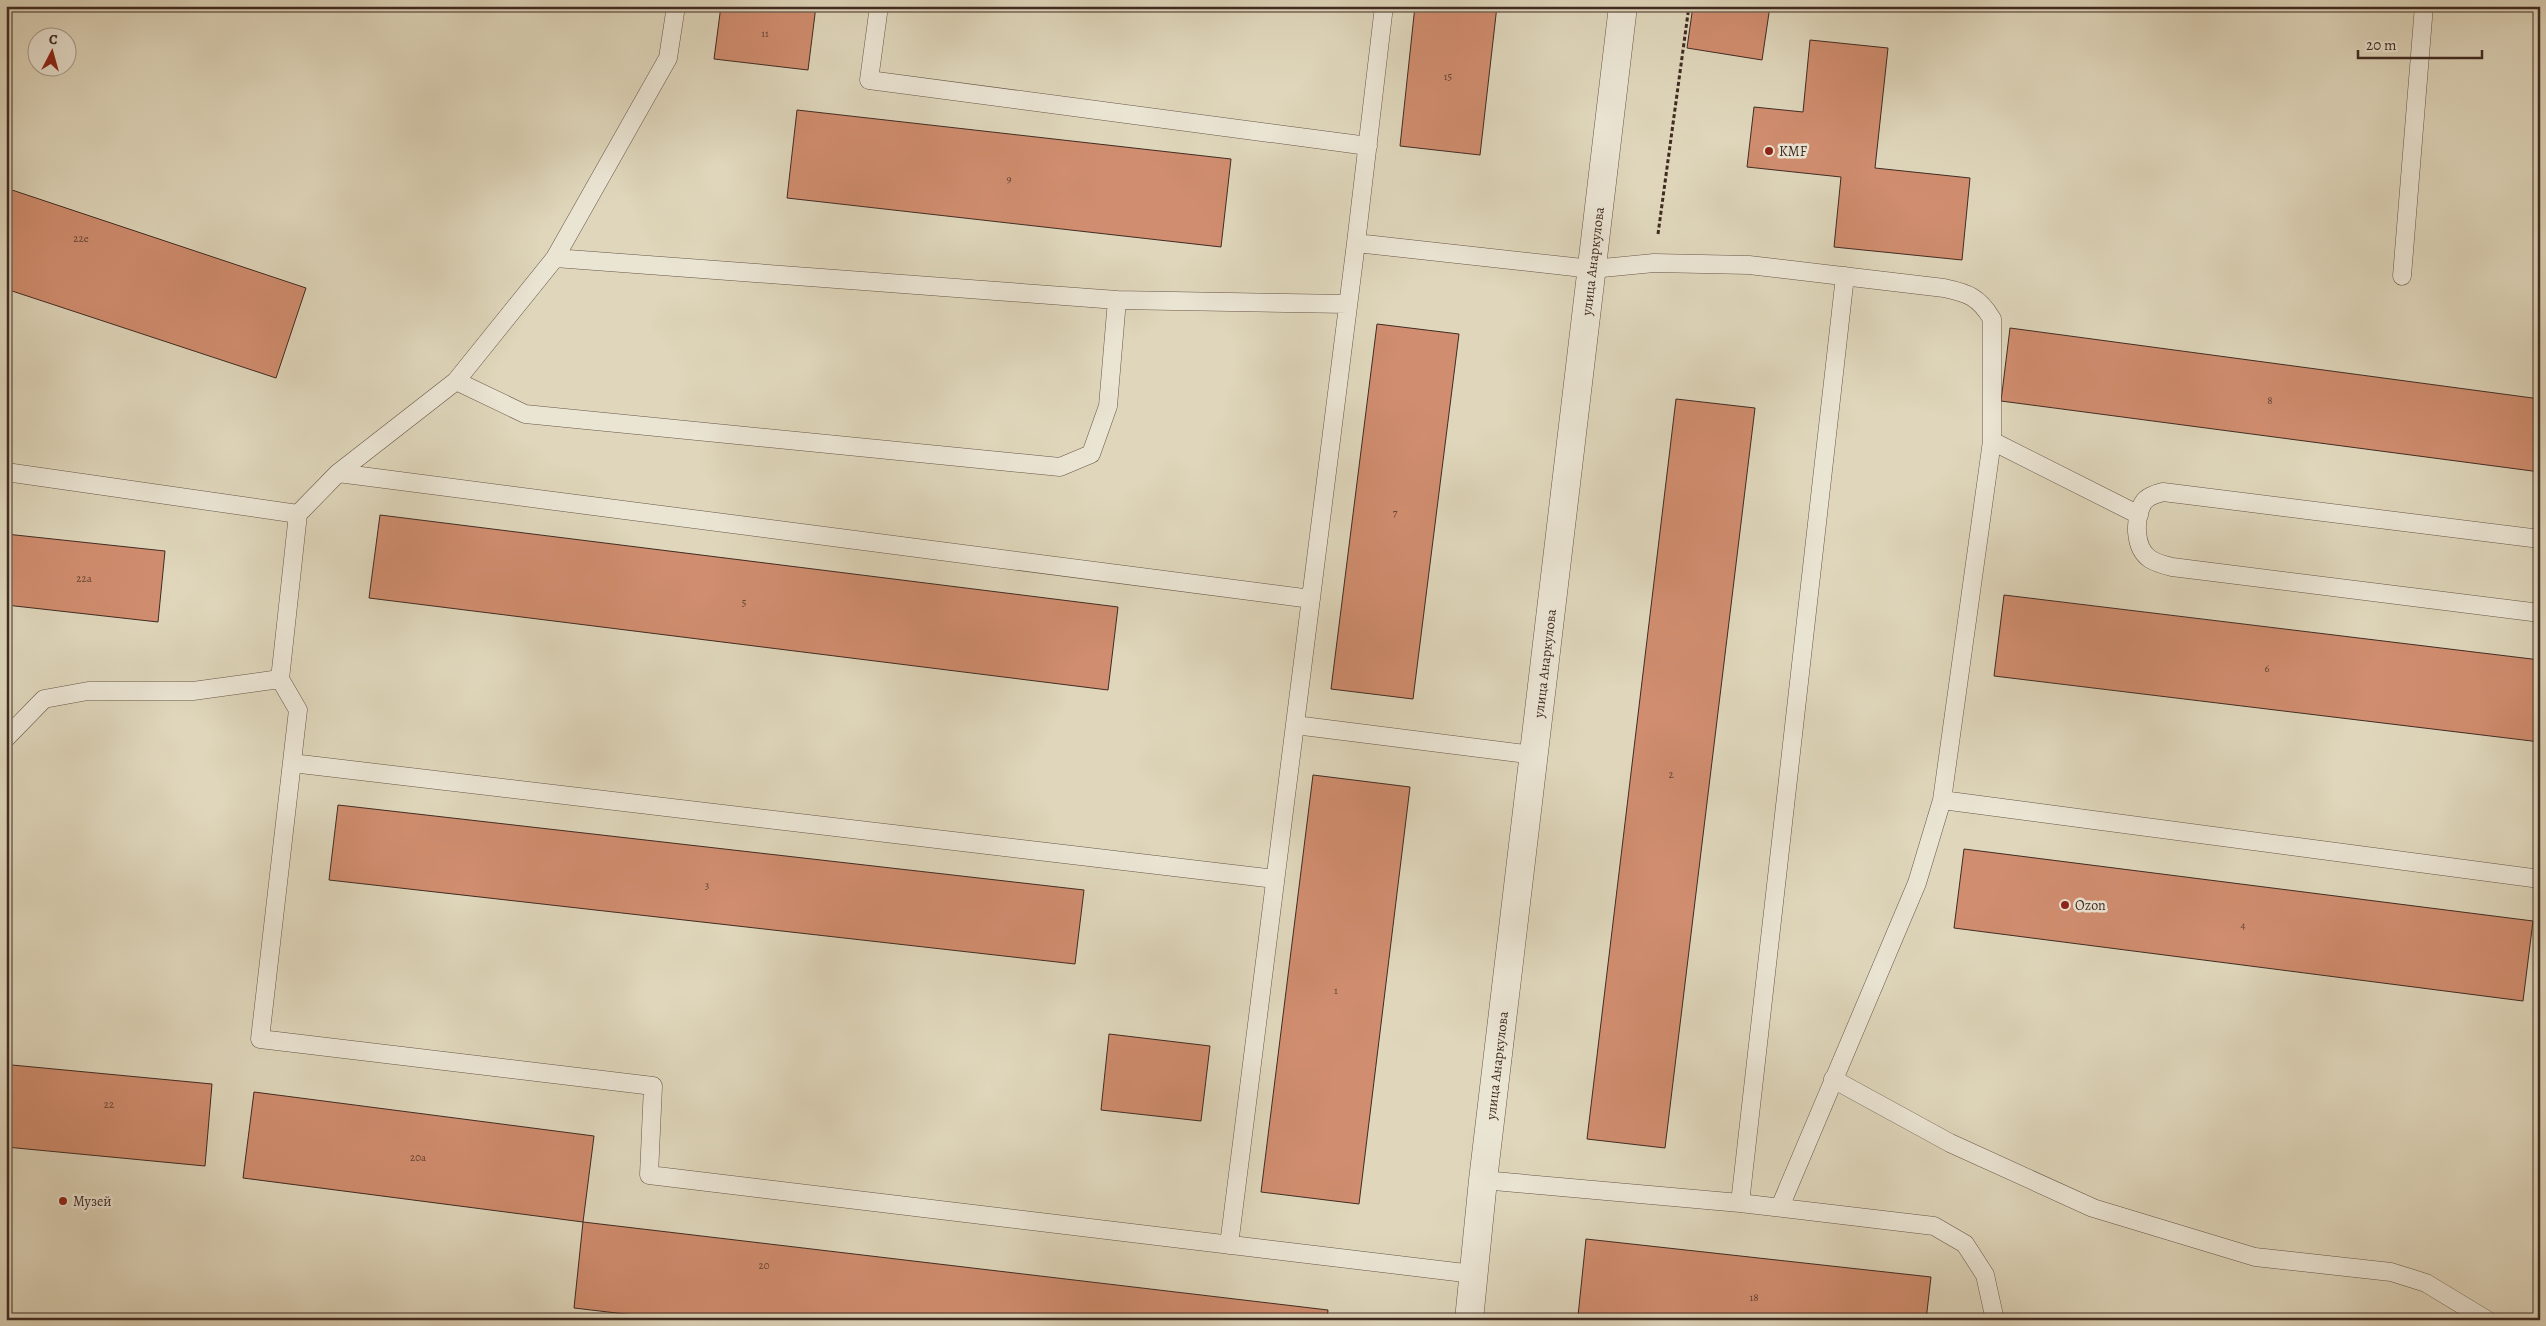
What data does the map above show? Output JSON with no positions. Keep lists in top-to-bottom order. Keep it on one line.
{"streets":{"street":["улица Анаркулова"]},"places":["KMF","Ozon","Музей"],"house_numbers":["11","15","9","22е","8","7","22а","5","6","2","3","4","1","22","20а","20","18"],"scale_bar":"20 m","north":"top"}
